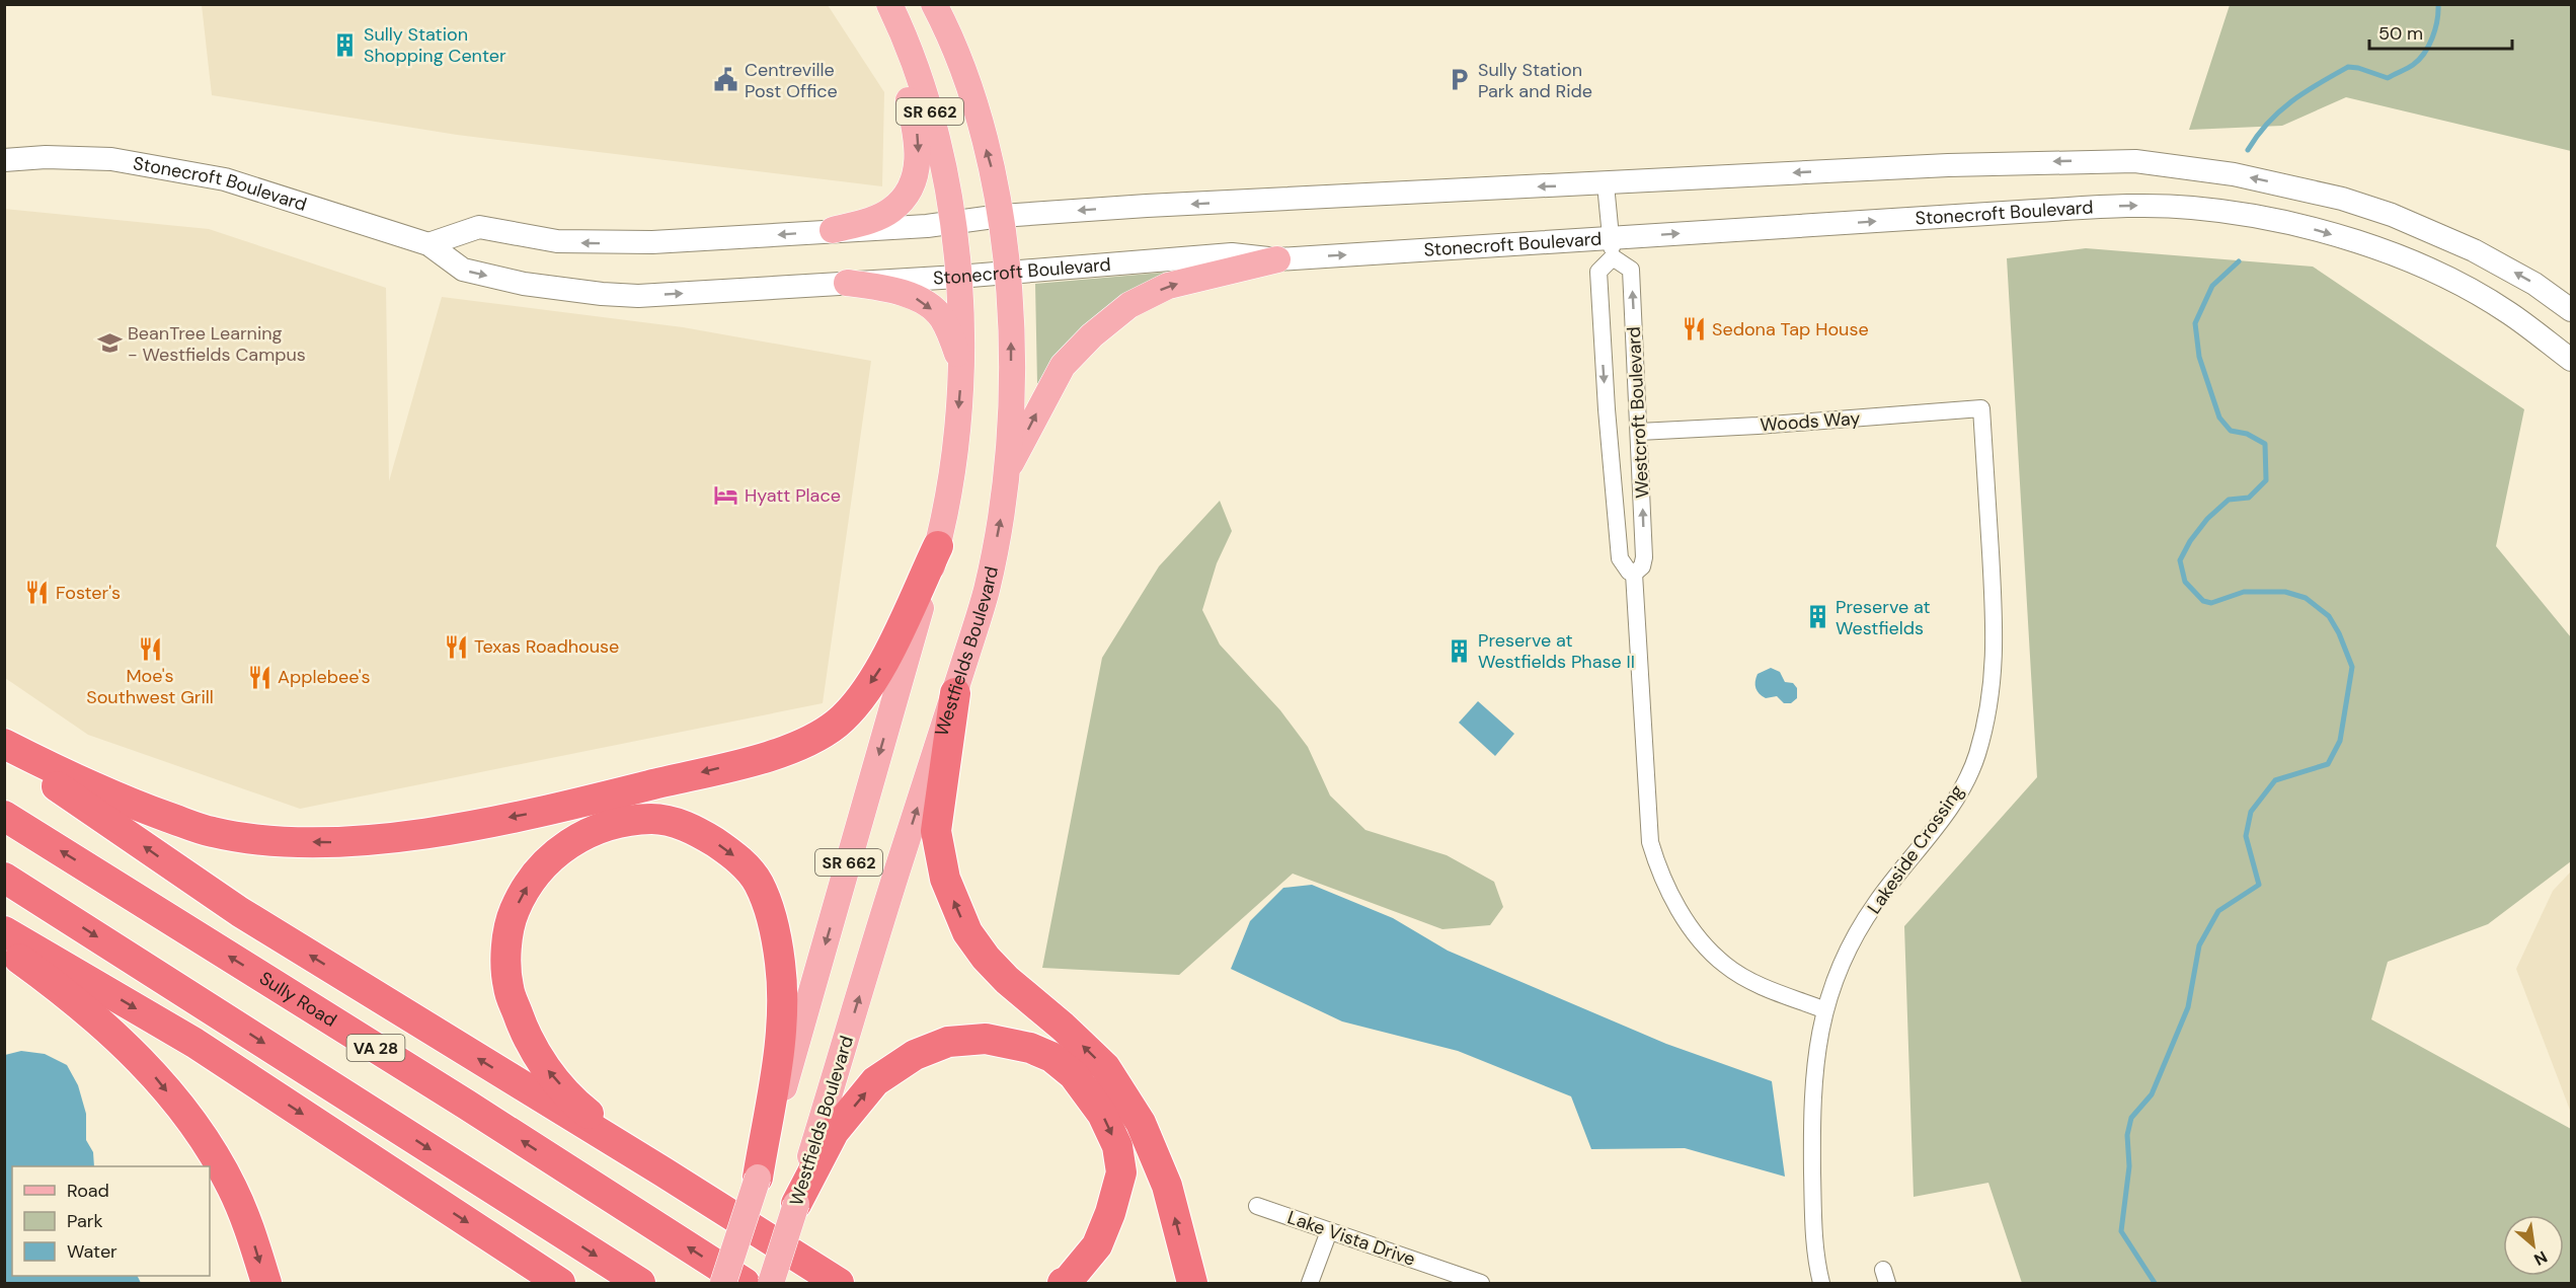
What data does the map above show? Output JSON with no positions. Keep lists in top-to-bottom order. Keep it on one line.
{"streets":{"highway":["Sully Road","VA 28"],"main road":["SR 662","Stonecroft Boulevard","Westfields Boulevard"],"street":["Westcroft Boulevard","Woods Way","Lakeside Crossing","Lake Vista Drive"]},"crossings":[["SR 662","Stonecroft Boulevard"],["Stonecroft Boulevard","Westcroft Boulevard"],["Stonecroft Boulevard","Westfields Boulevard"],["Westcroft Boulevard","Woods Way"],["Westcroft Boulevard","Lakeside Crossing"],["Woods Way","Lakeside Crossing"]],"places":{"building":["Sully Station Shopping Center","Preserve at Westfields","Preserve at Westfields Phase II"],"public building":["Centreville Post Office"],"parking":["Sully Station Park and Ride"],"restaurant":["Sedona Tap House","Foster's","Texas Roadhouse","Moe's Southwest Grill","Applebee's"],"school or university":["BeanTree Learning - Westfields Campus"],"hotel":["Hyatt Place"]},"legend":["Road","Park","Water"],"scale_bar":"50 m","north":"bottom right"}
